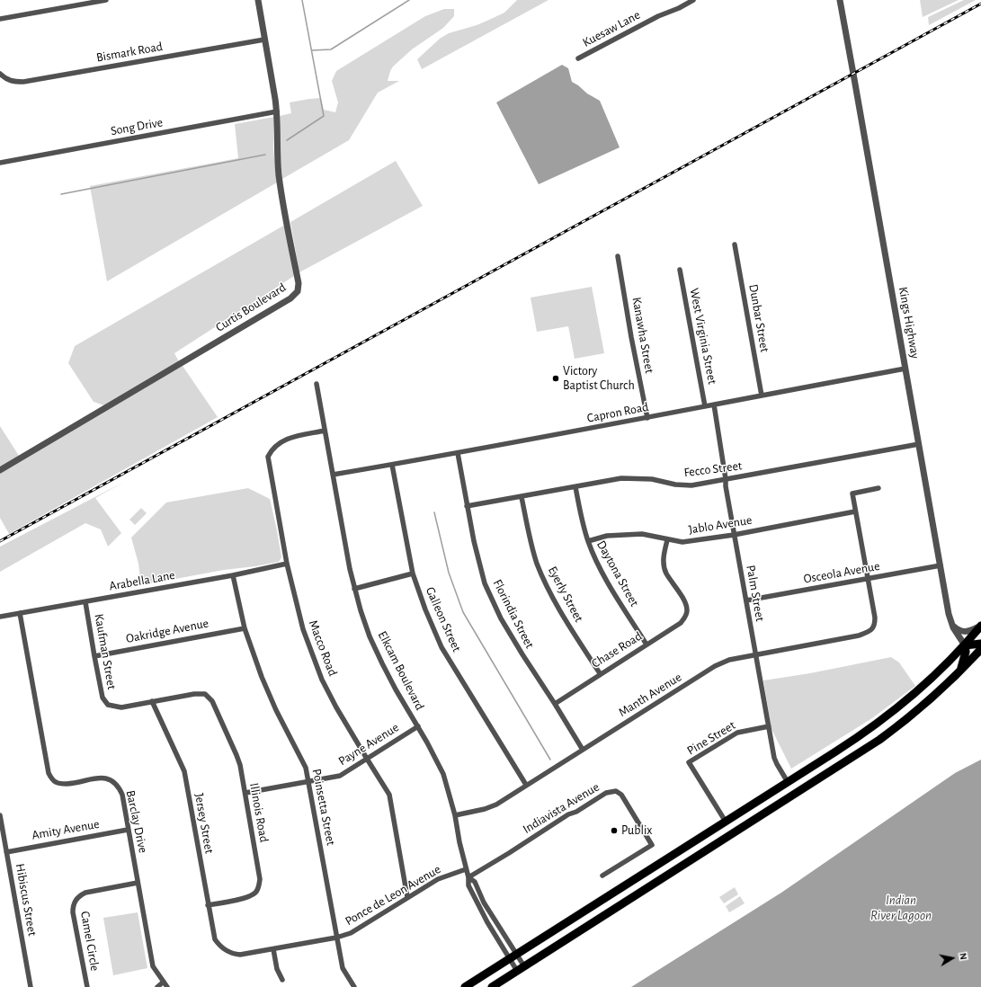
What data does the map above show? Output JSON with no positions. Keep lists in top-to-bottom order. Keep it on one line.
{"streets":{"street":["Kuesaw Lane","Bismark Road","Song Drive","Curtis Boulevard","Dunbar Street","Kings Highway","Kanawha Street","West Virginia Street","Capron Road","Fecco Street","Jablo Avenue","Osceola Avenue","Daytona Street","Arabella Lane","Palm Street","Eyerly Street","Florindia Street","Galleon Street","Oakridge Avenue","Macco Road","Chase Road","Kaufman Street","Elkcam Boulevard","Manth Avenue","Pine Street","Payne Avenue","Poinsetta Street","Indiavista Avenue","Illinois Road","Barclay Drive","Jersey Street","Amity Avenue","Ponce de Leon Avenue","Hibiscus Street","Camel Circle"]},"crossings":[["Bismark Road","Curtis Boulevard"],["Song Drive","Curtis Boulevard"],["Dunbar Street","Capron Road"],["Kings Highway","Capron Road"],["Kings Highway","Fecco Street"],["Kings Highway","Osceola Avenue"],["Kanawha Street","Capron Road"],["West Virginia Street","Capron Road"],["Capron Road","Palm Street"],["Capron Road","Florindia Street"],["Capron Road","Galleon Street"],["Capron Road","Elkcam Boulevard"],["Fecco Street","Daytona Street"],["Fecco Street","Palm Street"],["Fecco Street","Eyerly Street"],["Fecco Street","Florindia Street"],["Jablo Avenue","Daytona Street"],["Jablo Avenue","Palm Street"],["Jablo Avenue","Chase Road"],["Osceola Avenue","Palm Street"],["Osceola Avenue","Manth Avenue"],["Daytona Street","Chase Road"],["Arabella Lane","Macco Road"],["Arabella Lane","Kaufman Street"],["Arabella Lane","Poinsetta Street"],["Arabella Lane","Barclay Drive"],["Palm Street","Manth Avenue"],["Palm Street","Pine Street"],["Eyerly Street","Chase Road"],["Florindia Street","Chase Road"],["Florindia Street","Manth Avenue"],["Galleon Street","Manth Avenue"],["Oakridge Avenue","Kaufman Street"],["Oakridge Avenue","Poinsetta Street"],["Macco Road","Elkcam Boulevard"],["Macco Road","Payne Avenue"],["Macco Road","Ponce de Leon Avenue"],["Kaufman Street","Illinois Road"],["Kaufman Street","Jersey Street"],["Elkcam Boulevard","Manth Avenue"],["Elkcam Boulevard","Payne Avenue"],["Elkcam Boulevard","Indiavista Avenue"],["Elkcam Boulevard","Ponce de Leon Avenue"],["Payne Avenue","Poinsetta Street"],["Payne Avenue","Illinois Road"],["Poinsetta Street","Ponce de Leon Avenue"],["Illinois Road","Jersey Street"],["Barclay Drive","Amity Avenue"],["Barclay Drive","Camel Circle"],["Jersey Street","Ponce de Leon Avenue"],["Amity Avenue","Hibiscus Street"]],"water":["Indian River Lagoon"],"places":["Victory Baptist Church","Publix"],"north":"right"}
